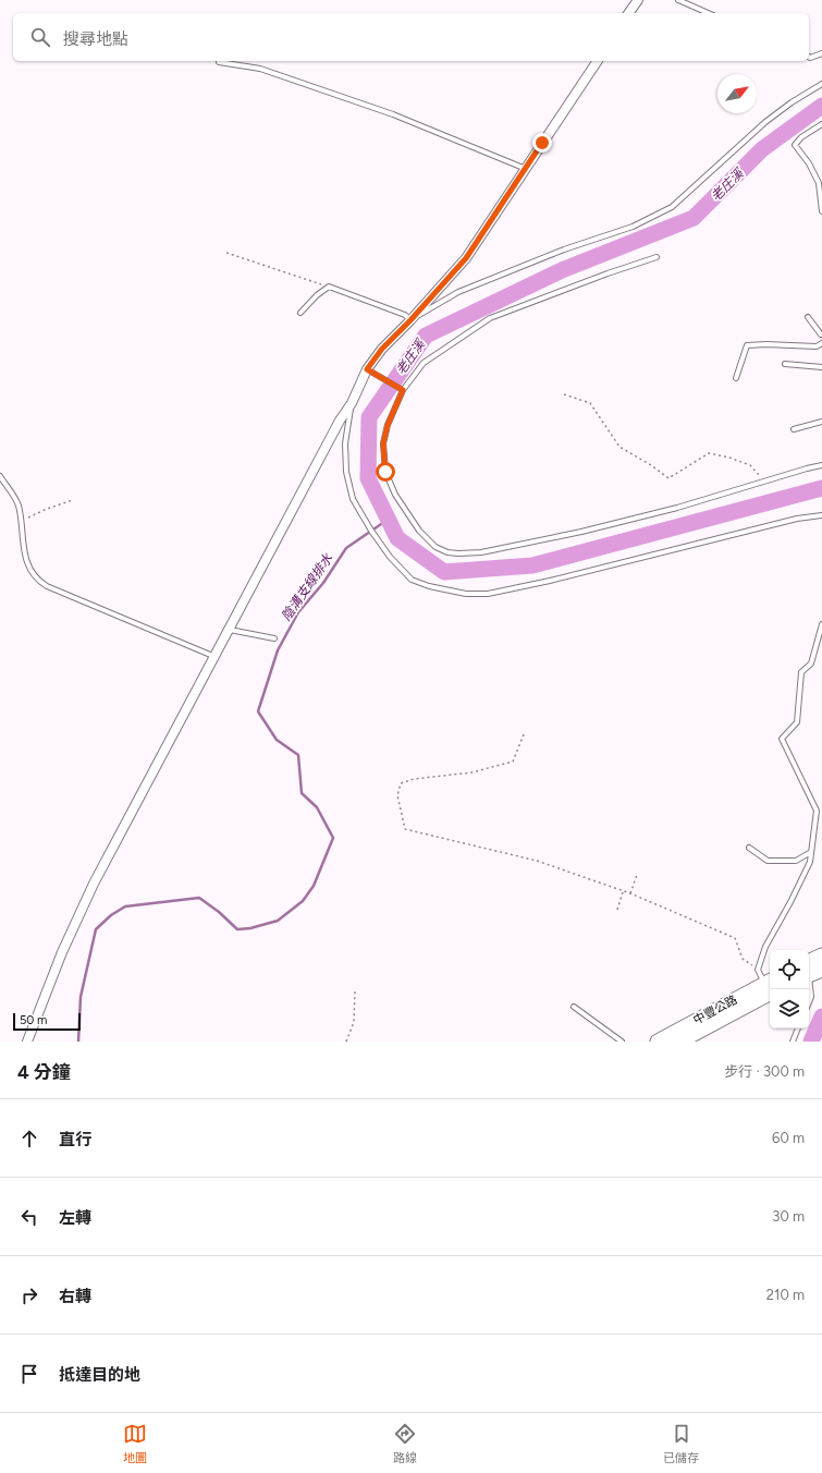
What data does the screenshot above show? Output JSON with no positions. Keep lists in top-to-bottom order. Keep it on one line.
{"streets":{"main road":["中豐公路"]},"water":["老庄溪","陰溝支線排水"],"scale_bar":"50 m","north":"top right","page":{"search":"搜尋地點","scale":"50 m","heading":["4 分鐘","步行 · 300 m"],"list":[["直行","60 m"],["左轉","30 m"],["右轉","210 m"],"抵達目的地"],"nav":["地圖","路線","已儲存"]}}
